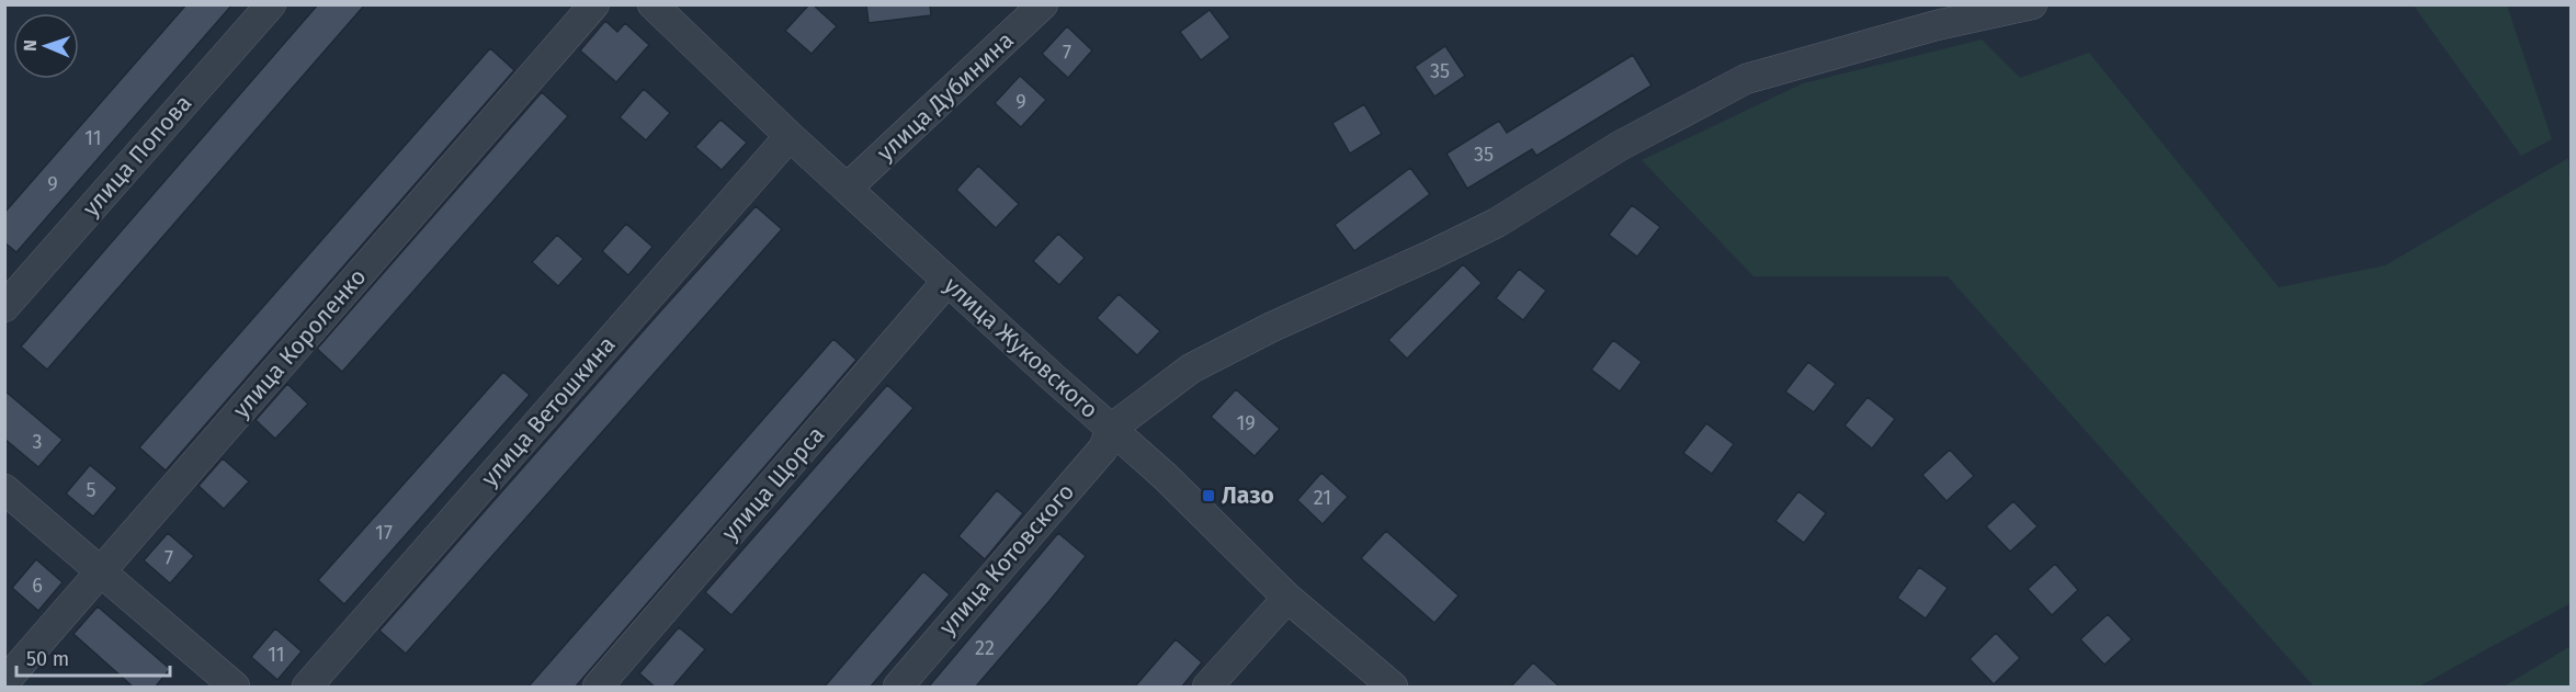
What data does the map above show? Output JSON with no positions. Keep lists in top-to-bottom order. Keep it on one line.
{"streets":{"street":["улица Дубинина","улица Попова","улица Короленко","улица Жуковского","улица Ветошкина","улица Щорса","улица Котовского"]},"crossings":[["улица Дубинина","улица Жуковского"],["улица Жуковского","улица Ветошкина"],["улица Жуковского","улица Щорса"],["улица Жуковского","улица Котовского"]],"places":{"transit":["Лазо"]},"house_numbers":["7","35","9","11","35","9","19","3","5","21","17","7","6","22","11"],"scale_bar":"50 m","north":"left"}
